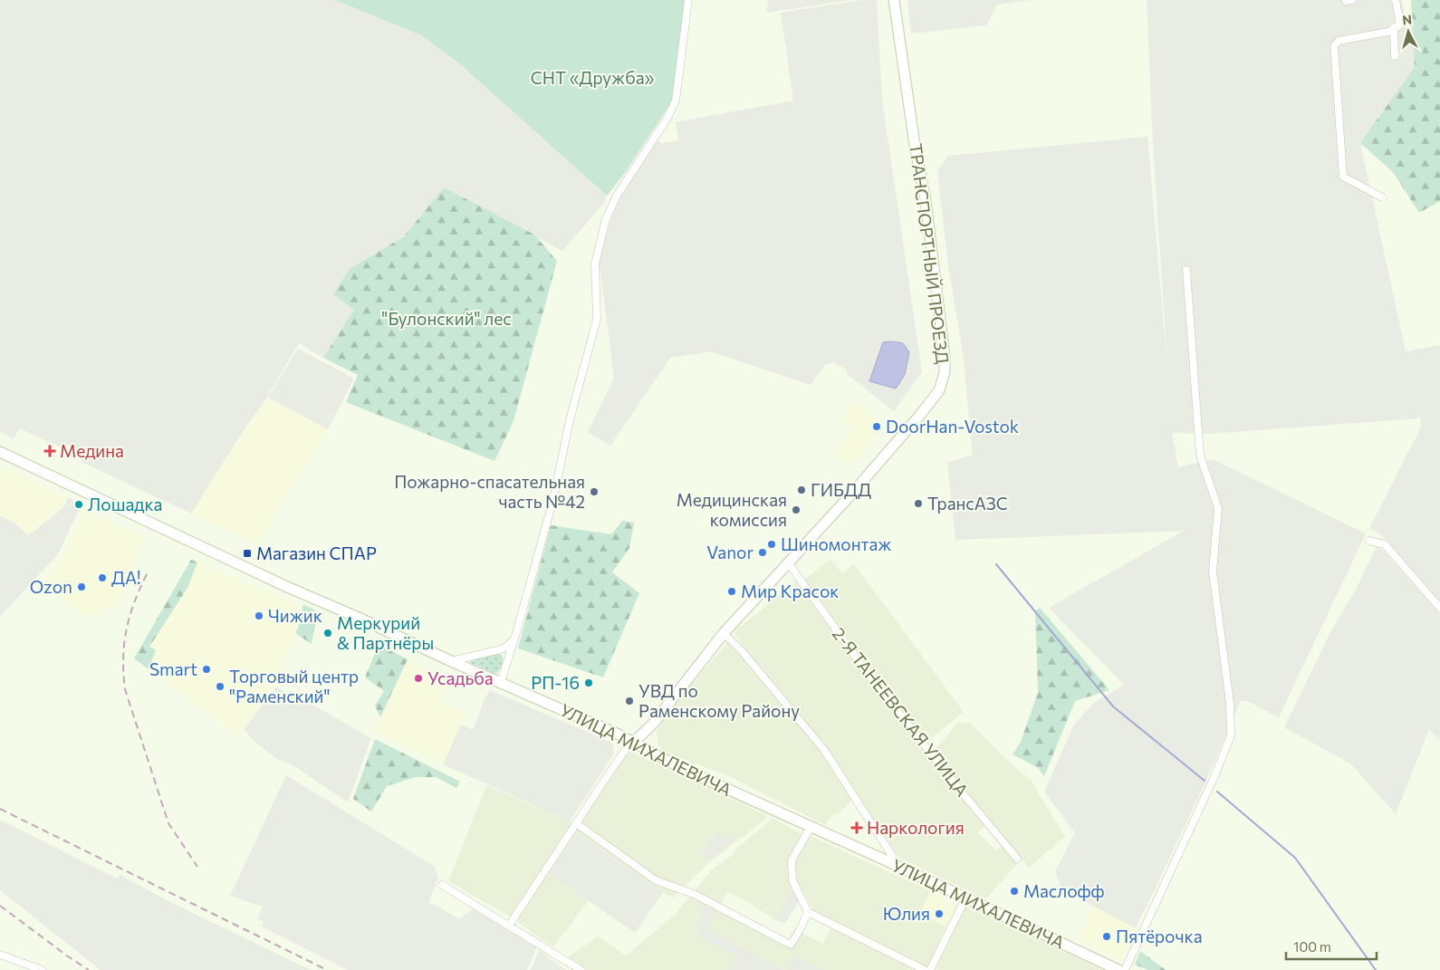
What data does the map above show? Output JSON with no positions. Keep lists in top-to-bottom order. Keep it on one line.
{"streets":{"main road":["ТРАНСПОРТНЫЙ ПРОЕЗД","УЛИЦА МИХАЛЕВИЧА"],"street":["2-Я ТАНЕЕВСКАЯ УЛИЦА"]},"crossings":[["ТРАНСПОРТНЫЙ ПРОЕЗД","2-Я ТАНЕЕВСКАЯ УЛИЦА"],["ТРАНСПОРТНЫЙ ПРОЕЗД","УЛИЦА МИХАЛЕВИЧА"]],"parks":["СНТ «Дружба»","\"Булонский\" лес"],"places":{"other":["DoorHan-Vostok","ГИБДД","Пожарно-спасательная часть №42","ТрансАЗС","Лошадка","Медицинская комиссия","Шиномонтаж","Vanor","ДА!","Ozon","Мир Красок","Чижик","Меркурий & Партнёры","Smart","Усадьба","РП-16","Торговый центр \"Раменский\"","УВД по Раменскому Району","Маслофф","Юлия","Пятёрочка"],"health":["Медина","Наркология"],"transit":["Магазин СПАР"]},"scale_bar":"100 m","north":"top"}
